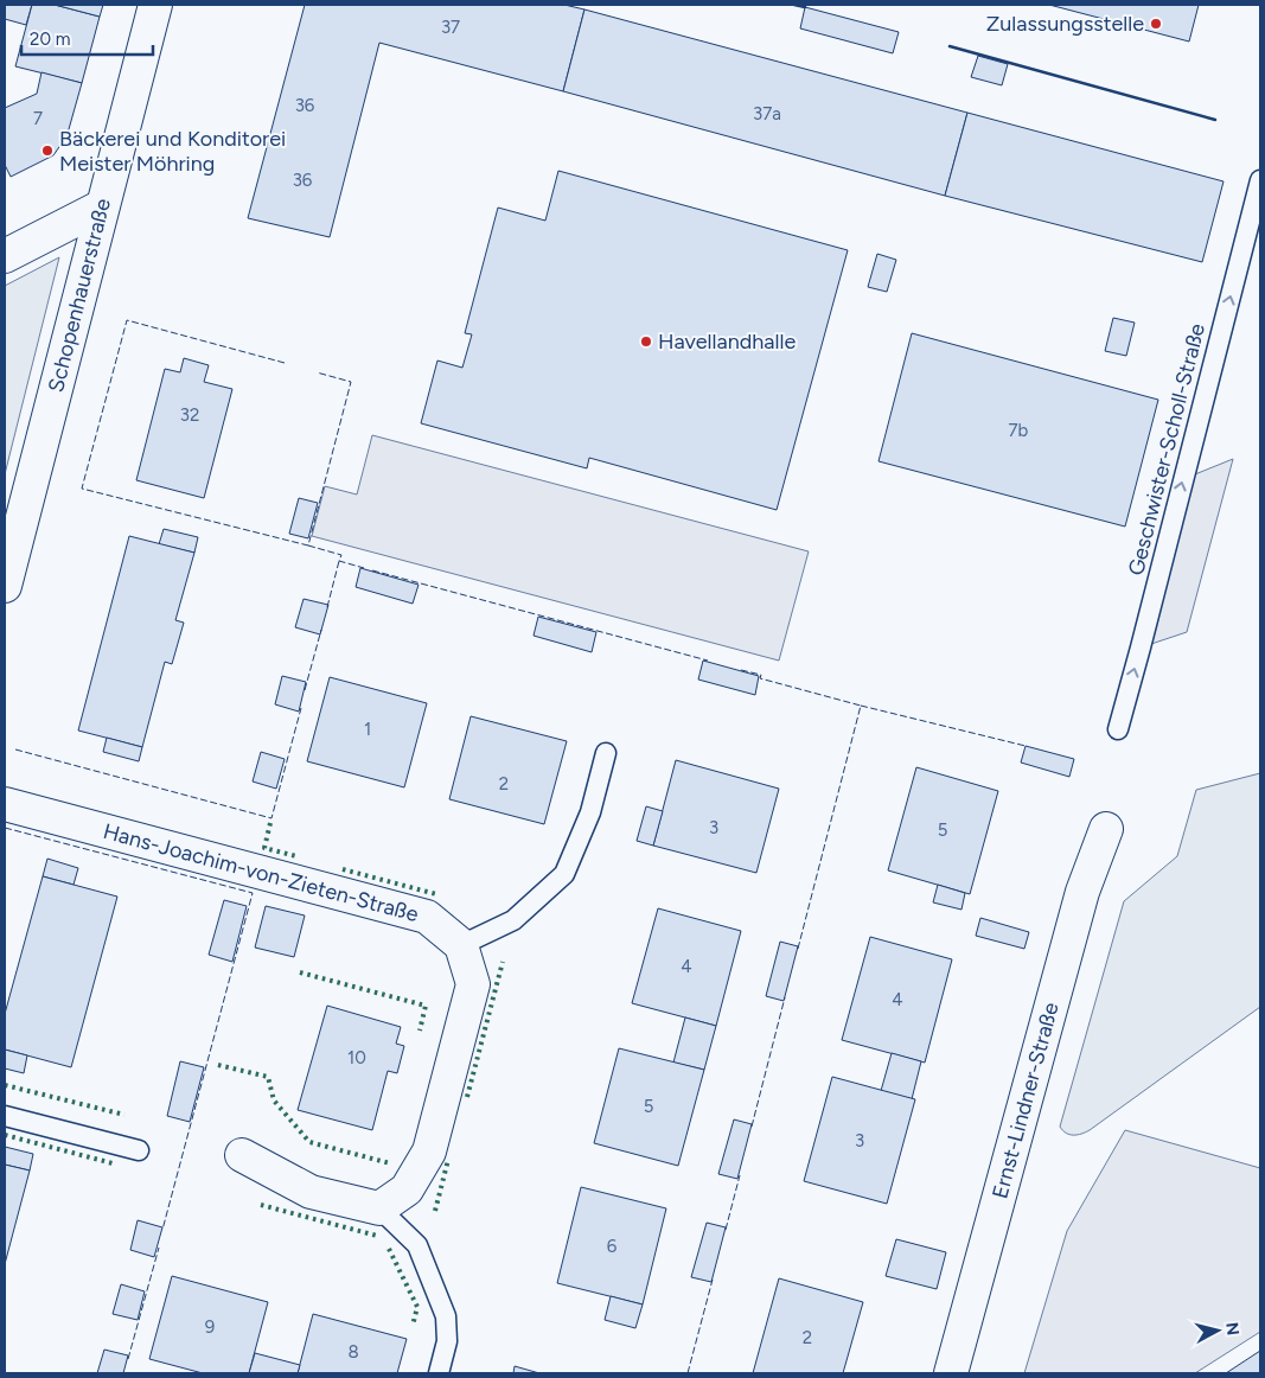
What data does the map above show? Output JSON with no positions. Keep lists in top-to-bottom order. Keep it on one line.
{"streets":{"street":["Schopenhauerstraße","Hans-Joachim-von-Zieten-Straße","Ernst-Lindner-Straße"],"lane":["Geschwister-Scholl-Straße"]},"one_way":["Geschwister-Scholl-Straße"],"places":["Zulassungsstelle","Bäckerei und Konditorei Meister Möhring","Havellandhalle"],"house_numbers":["37","36","37a","7","36","32","7b","1","2","3","5","4","4","10","5","3","6","9","2","8"],"scale_bar":"20 m","north":"right"}
